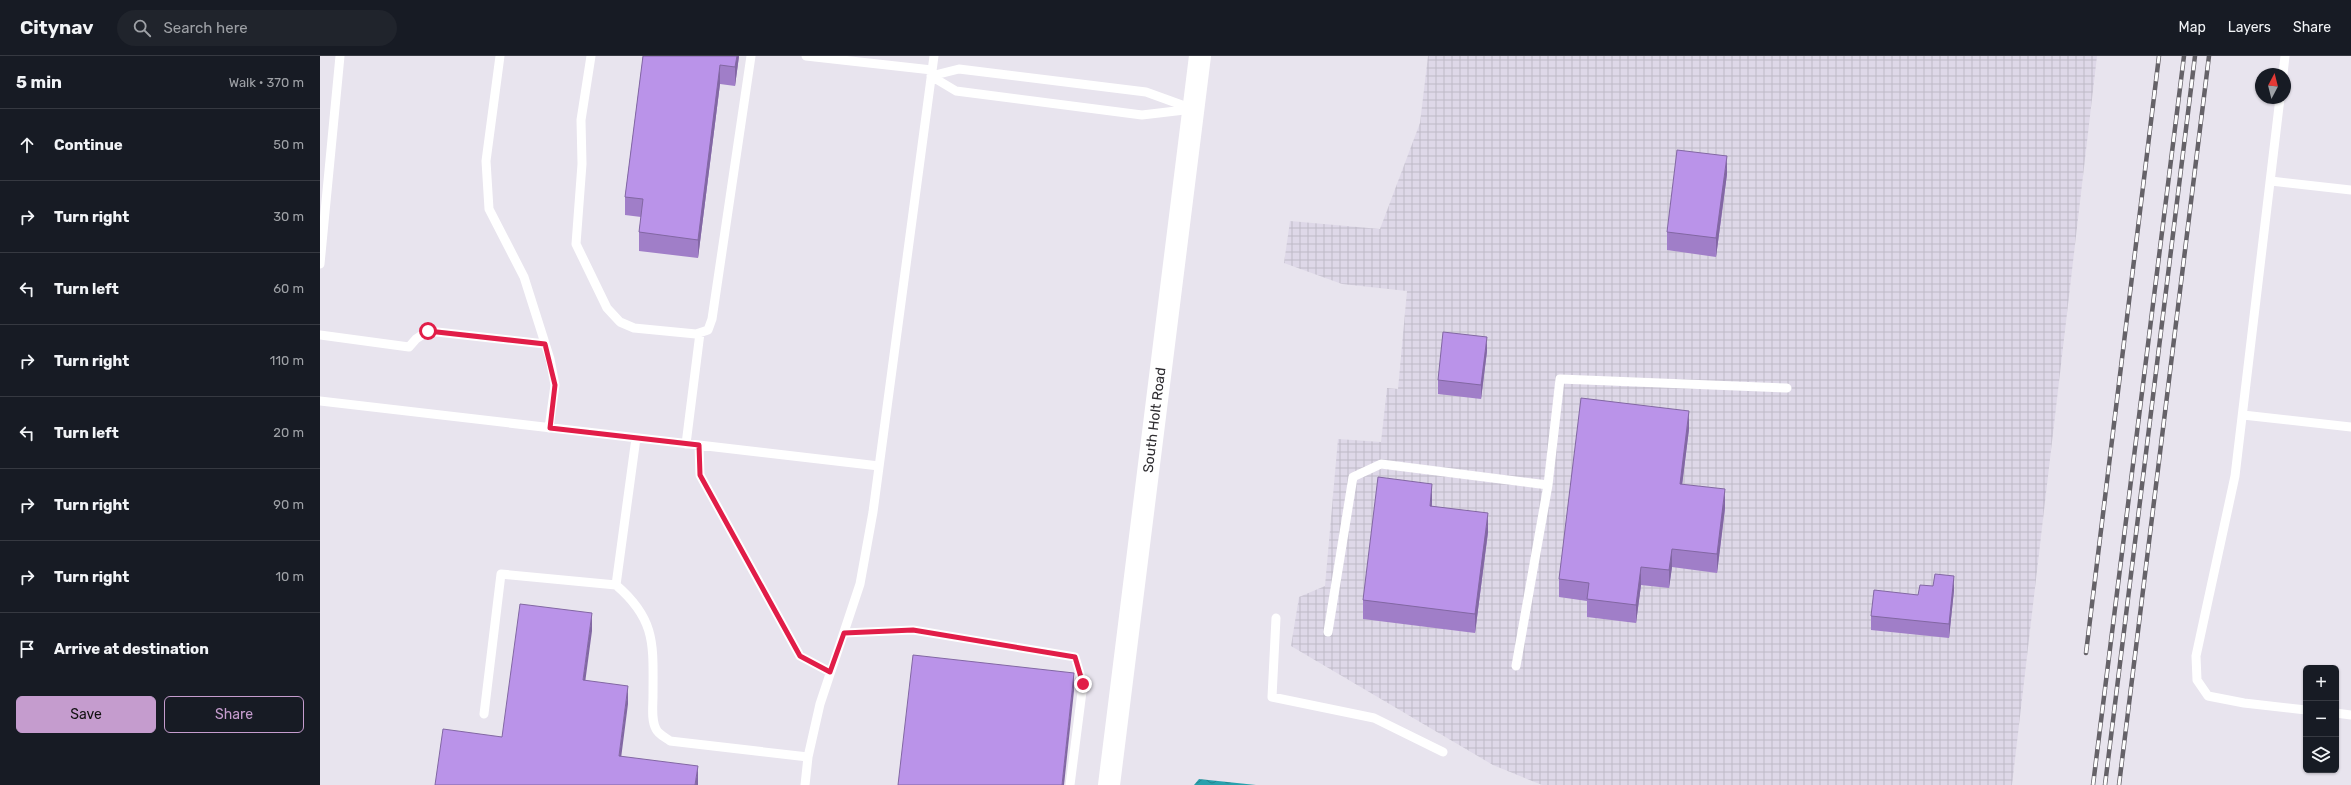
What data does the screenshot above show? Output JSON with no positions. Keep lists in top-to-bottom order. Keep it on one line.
{"streets":{"main road":["South Holt Road"]},"north":"top","page":{"header":"Citynav","search":"Search here","nav":["Map","Layers","Share"],"heading":["5 min","Walk · 370 m"],"list":[["Continue","50 m"],["Turn right","30 m"],["Turn left","60 m"],["Turn right","110 m"],["Turn left","20 m"],["Turn right","90 m"],["Turn right","10 m"],"Arrive at destination"],"map_buttons":["+","−"],"buttons":["Save","Share"]}}
